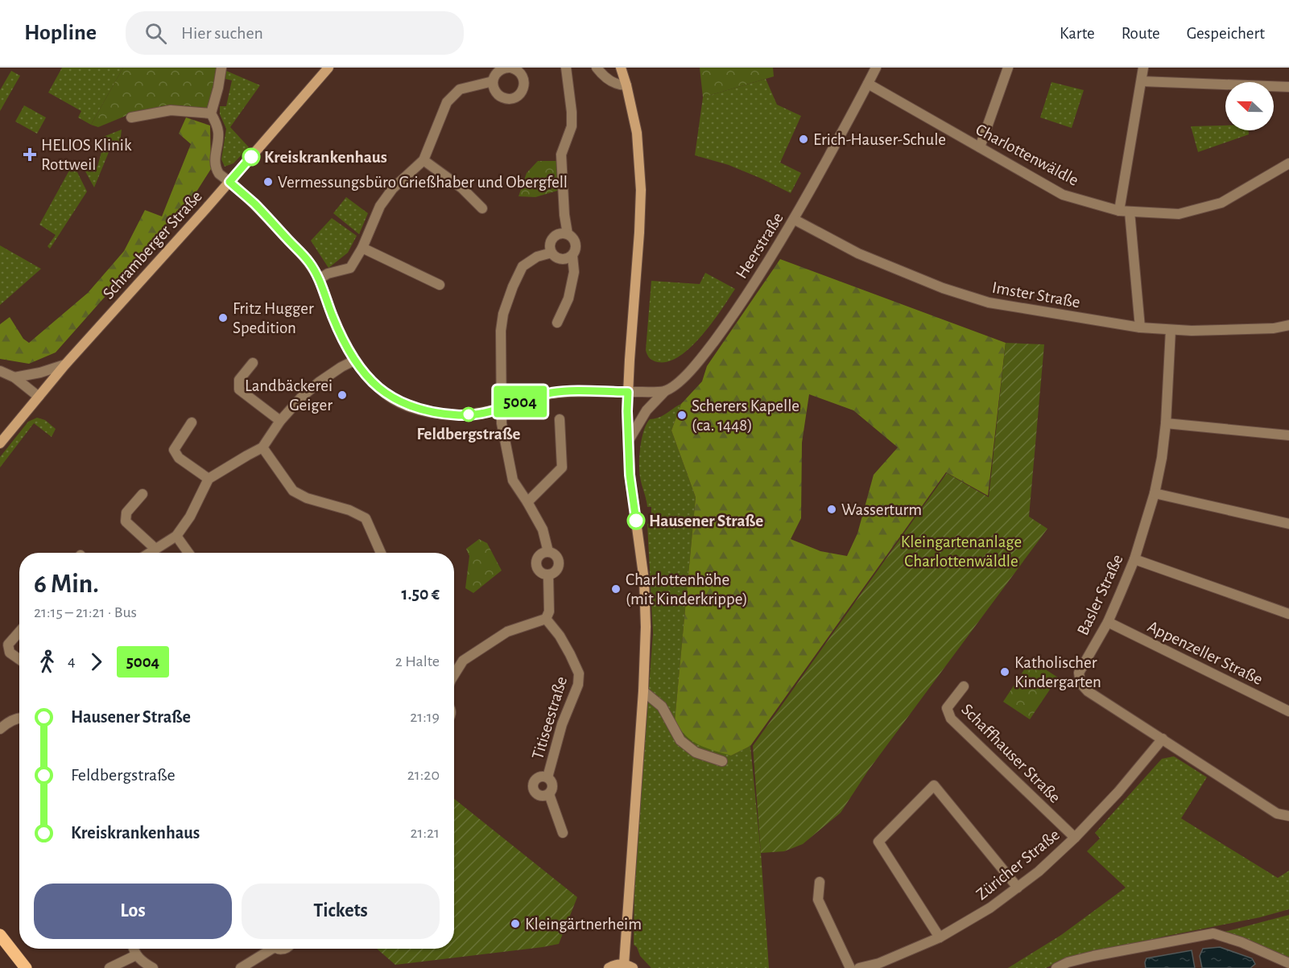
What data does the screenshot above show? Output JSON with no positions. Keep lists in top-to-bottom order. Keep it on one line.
{"streets":{"main road":["Schramberger Straße"],"street":["Charlottenwäldle","Heerstraße","Imster Straße","Basler Straße","Appenzeller Straße","Titiseestraße","Schaffhauser Straße","Züricher Straße"]},"crossings":[["Charlottenwäldle","Heerstraße"],["Heerstraße","Imster Straße"],["Imster Straße","Basler Straße"],["Basler Straße","Appenzeller Straße"],["Basler Straße","Züricher Straße"],["Schaffhauser Straße","Züricher Straße"]],"parks":["Kleingartenanlage Charlottenwäldle"],"places":{"other":["Erich-Hauser-Schule","Kreiskrankenhaus","Vermessungsbüro Grießhaber und Obergfell","Fritz Hugger Spedition","Landbäckerei Geiger","Feldbergstraße","Scherers Kapelle (ca. 1448)","Wasserturm","Hausener Straße","Charlottenhöhe (mit Kinderkrippe)","Katholischer Kindergarten","Kleingärtnerheim"],"health":["HELIOS Klinik Rottweil"]},"lines":["bus line 5004"],"north":"left","page":{"header":"Hopline","search":"Hier suchen","nav":["Karte","Route","Gespeichert"],"on_map":"5004","heading":["6 Min.","21:15 – 21:21 · Bus","1.50 €"],"legs":["4","5004","2 Halte"],"list":[{"name":"Hausener Straße","value":"21:19"},{"name":"Feldbergstraße","value":"21:20"},{"name":"Kreiskrankenhaus","value":"21:21"}],"buttons":["Los","Tickets"]}}
